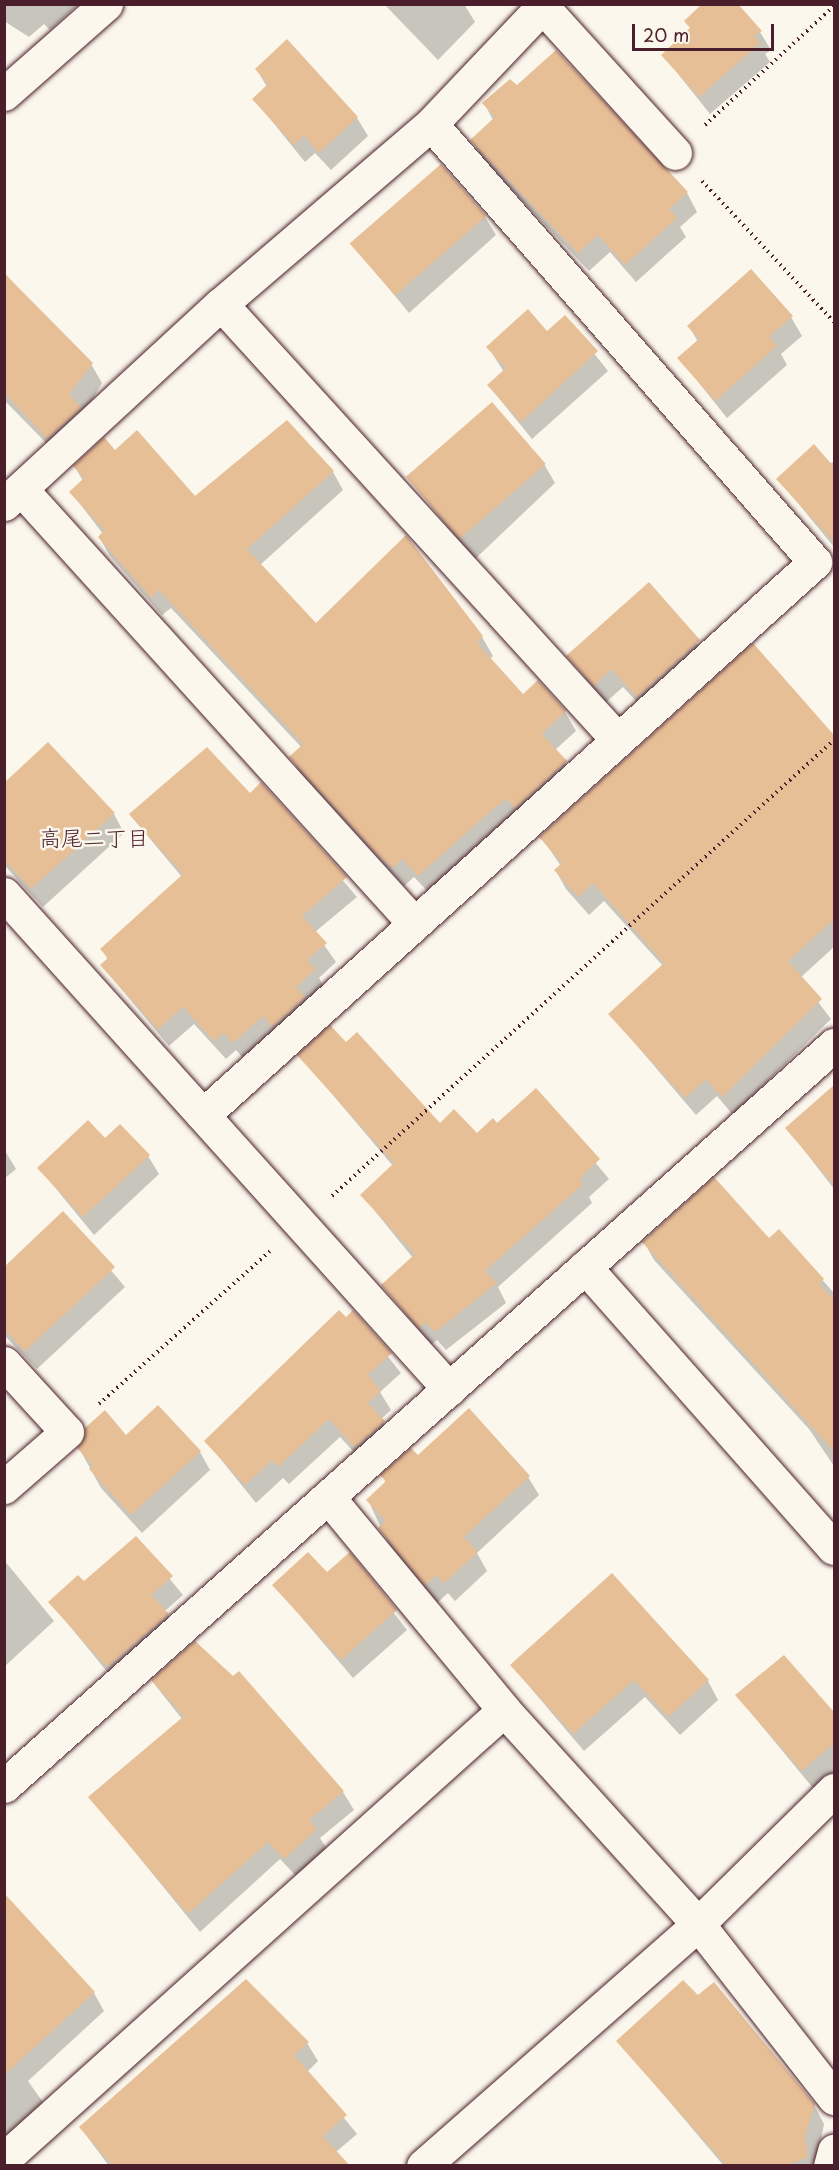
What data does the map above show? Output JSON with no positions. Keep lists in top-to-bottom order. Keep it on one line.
{"districts":["高尾二丁目"],"scale_bar":"20 m"}
